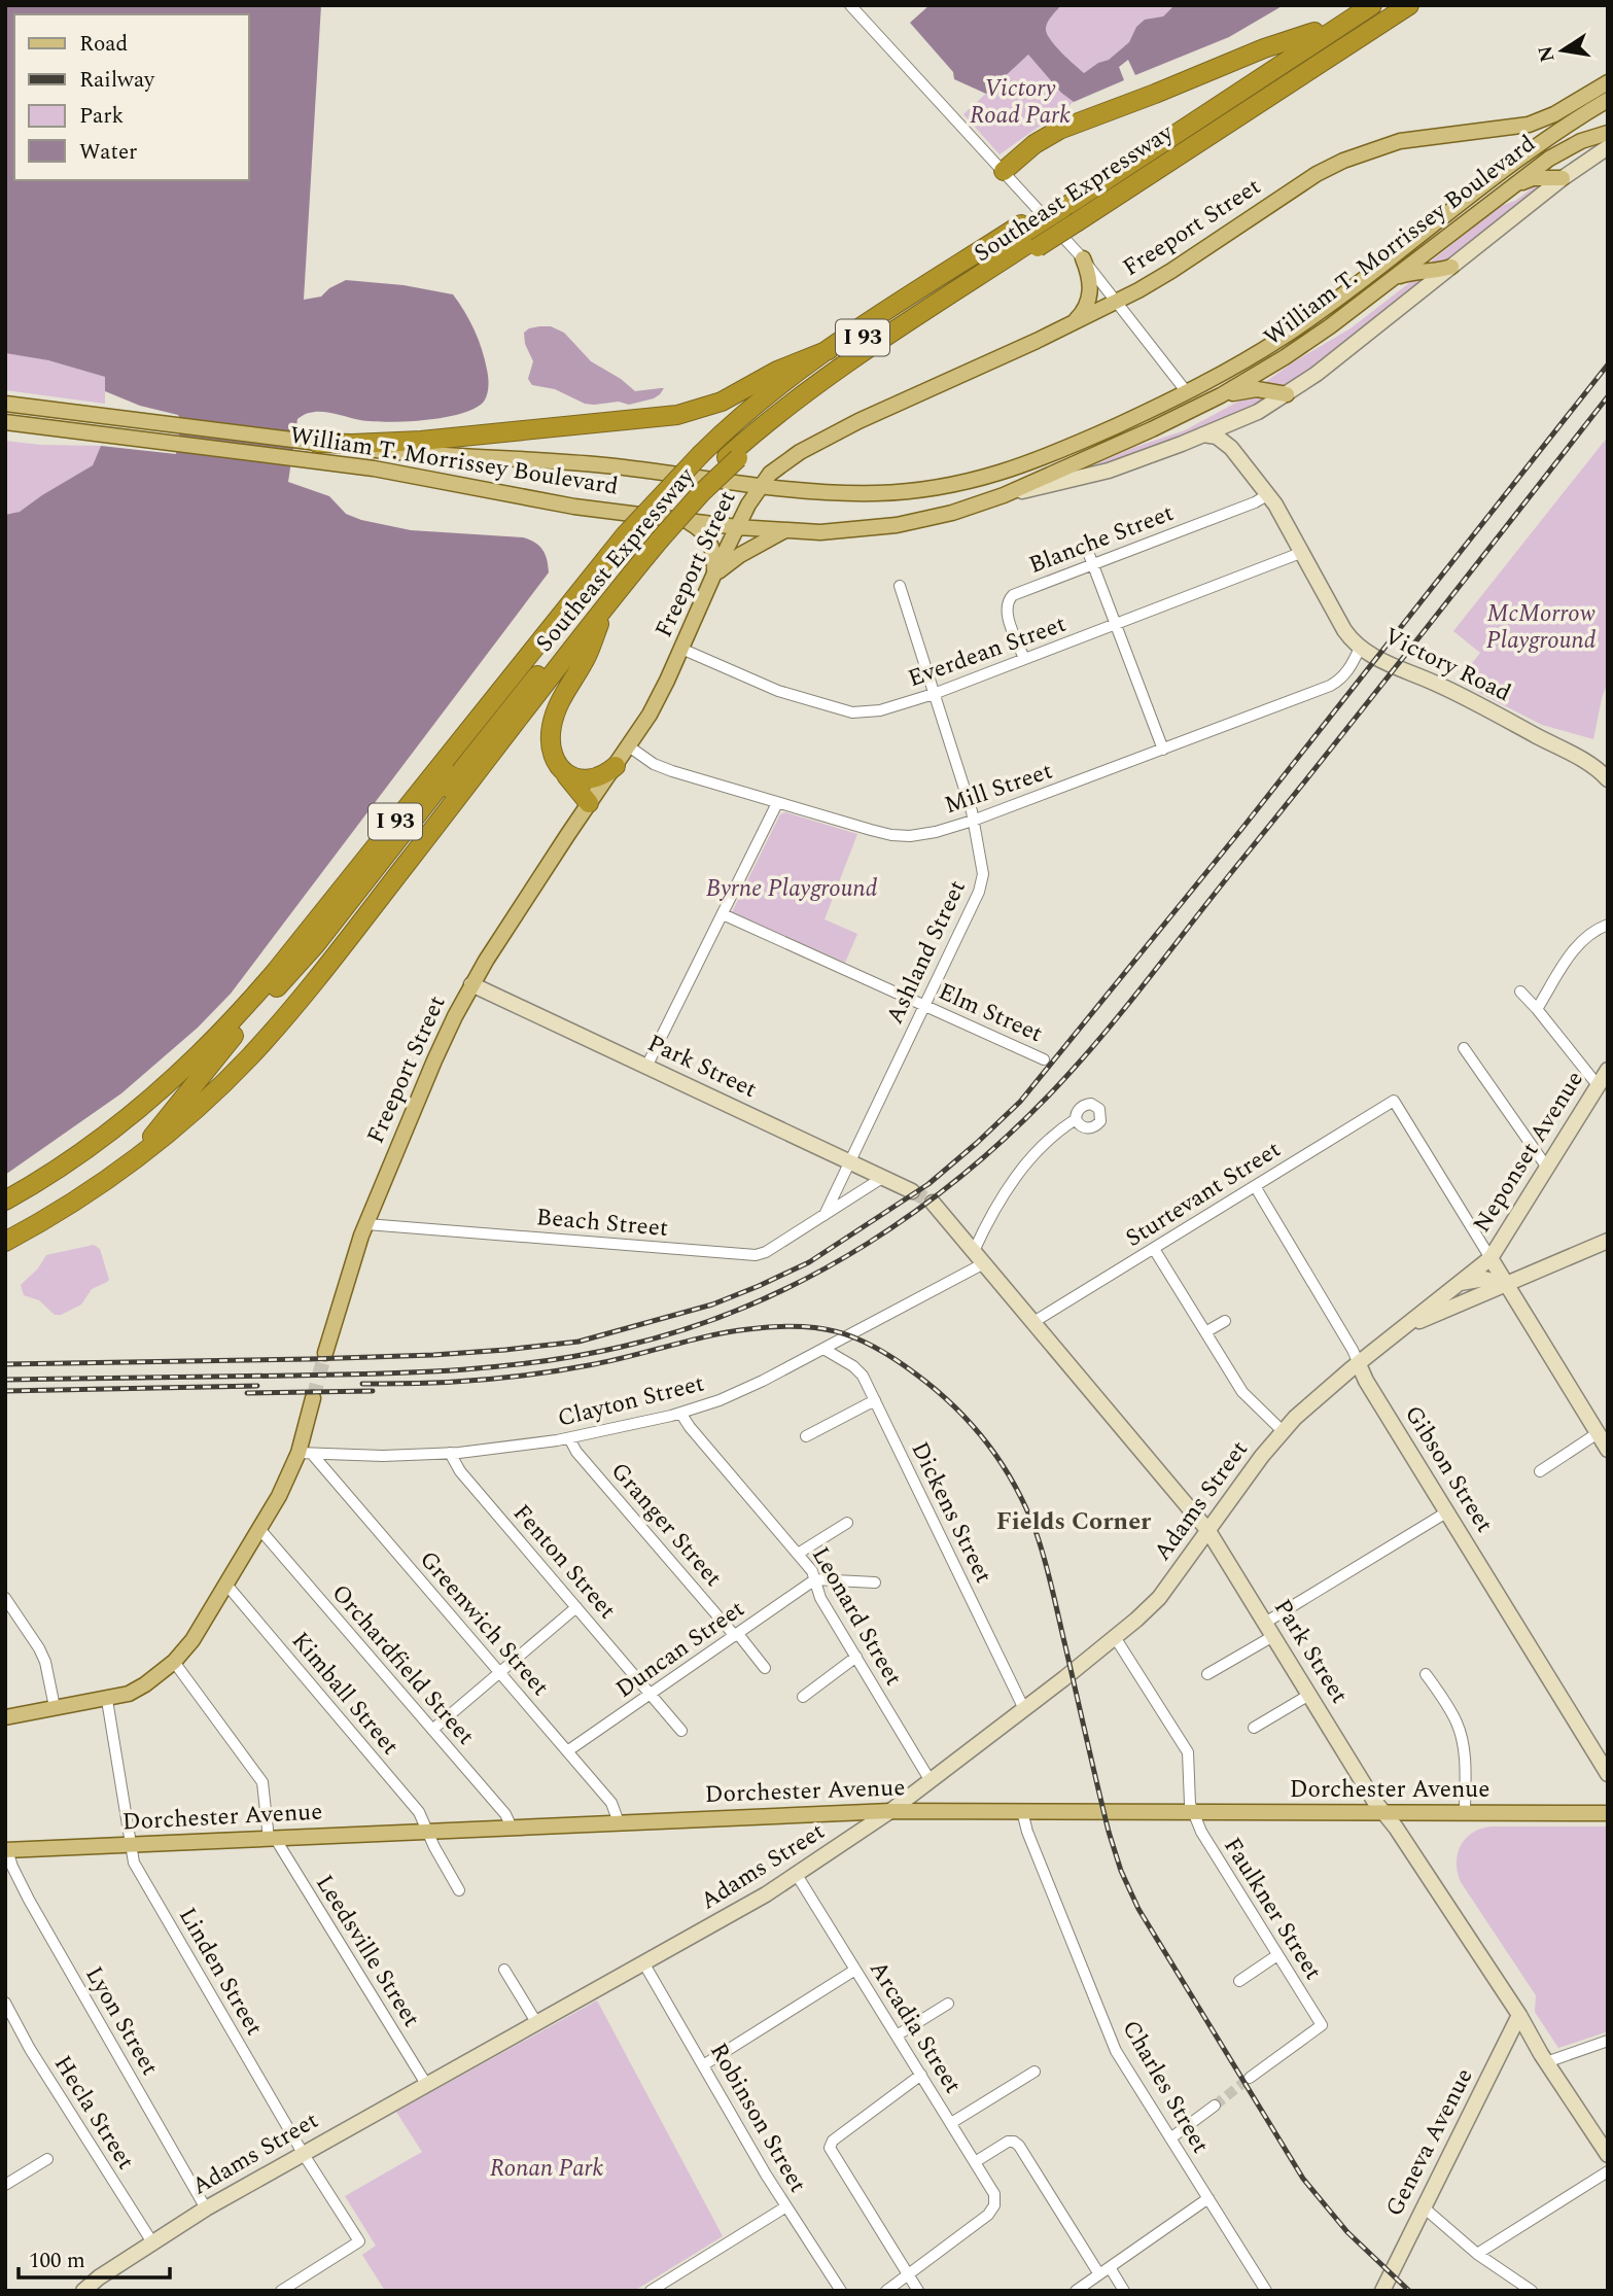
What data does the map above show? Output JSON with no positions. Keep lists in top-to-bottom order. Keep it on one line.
{"streets":{"highway":["Southeast Expressway","I 93"],"main road":["Freeport Street","William T. Morrissey Boulevard","Victory Road","Park Street","Neponset Avenue","Gibson Street","Adams Street","Dorchester Avenue","Geneva Avenue"],"street":["Blanche Street","Everdean Street","Mill Street","Ashland Street","Elm Street","Sturtevant Street","Beach Street","Clayton Street","Dickens Street","Granger Street","Fenton Street","Leonard Street","Greenwich Street","Duncan Street","Orchardfield Street","Kimball Street","Faulkner Street","Leedsville Street","Linden Street","Lyon Street","Arcadia Street","Charles Street","Hecla Street","Robinson Street"]},"crossings":[["Southeast Expressway","I 93"],["Freeport Street","William T. Morrissey Boulevard"],["Freeport Street","Everdean Street"],["Freeport Street","Mill Street"],["Freeport Street","Park Street"],["Freeport Street","Beach Street"],["Blanche Street","Everdean Street"],["Blanche Street","Victory Road"],["Everdean Street","Victory Road"],["Everdean Street","Ashland Street"],["Victory Road","Mill Street"],["Mill Street","Ashland Street"],["Ashland Street","Elm Street"],["Ashland Street","Park Street"],["Park Street","Sturtevant Street"],["Park Street","Beach Street"],["Park Street","Clayton Street"],["Park Street","Adams Street"],["Park Street","Dorchester Avenue"],["Park Street","Geneva Avenue"],["Neponset Avenue","Sturtevant Street"],["Neponset Avenue","Adams Street"],["Sturtevant Street","Gibson Street"],["Sturtevant Street","Adams Street"],["Clayton Street","Dickens Street"],["Clayton Street","Granger Street"],["Clayton Street","Fenton Street"],["Clayton Street","Leonard Street"],["Clayton Street","Greenwich Street"],["Gibson Street","Adams Street"],["Adams Street","Dickens Street"],["Adams Street","Leonard Street"],["Adams Street","Dorchester Avenue"],["Adams Street","Leedsville Street"],["Adams Street","Linden Street"],["Adams Street","Lyon Street"],["Adams Street","Arcadia Street"],["Adams Street","Hecla Street"],["Adams Street","Robinson Street"],["Granger Street","Duncan Street"],["Fenton Street","Duncan Street"],["Leonard Street","Duncan Street"],["Greenwich Street","Duncan Street"],["Greenwich Street","Dorchester Avenue"],["Orchardfield Street","Dorchester Avenue"],["Kimball Street","Dorchester Avenue"],["Dorchester Avenue","Faulkner Street"],["Dorchester Avenue","Leedsville Street"],["Dorchester Avenue","Linden Street"],["Dorchester Avenue","Lyon Street"],["Dorchester Avenue","Charles Street"]],"districts":["Fields Corner"],"parks":["Victory Road Park","McMorrow Playground","Byrne Playground","Ronan Park"],"legend":["Road","Railway","Park","Water"],"scale_bar":"100 m","north":"left"}
